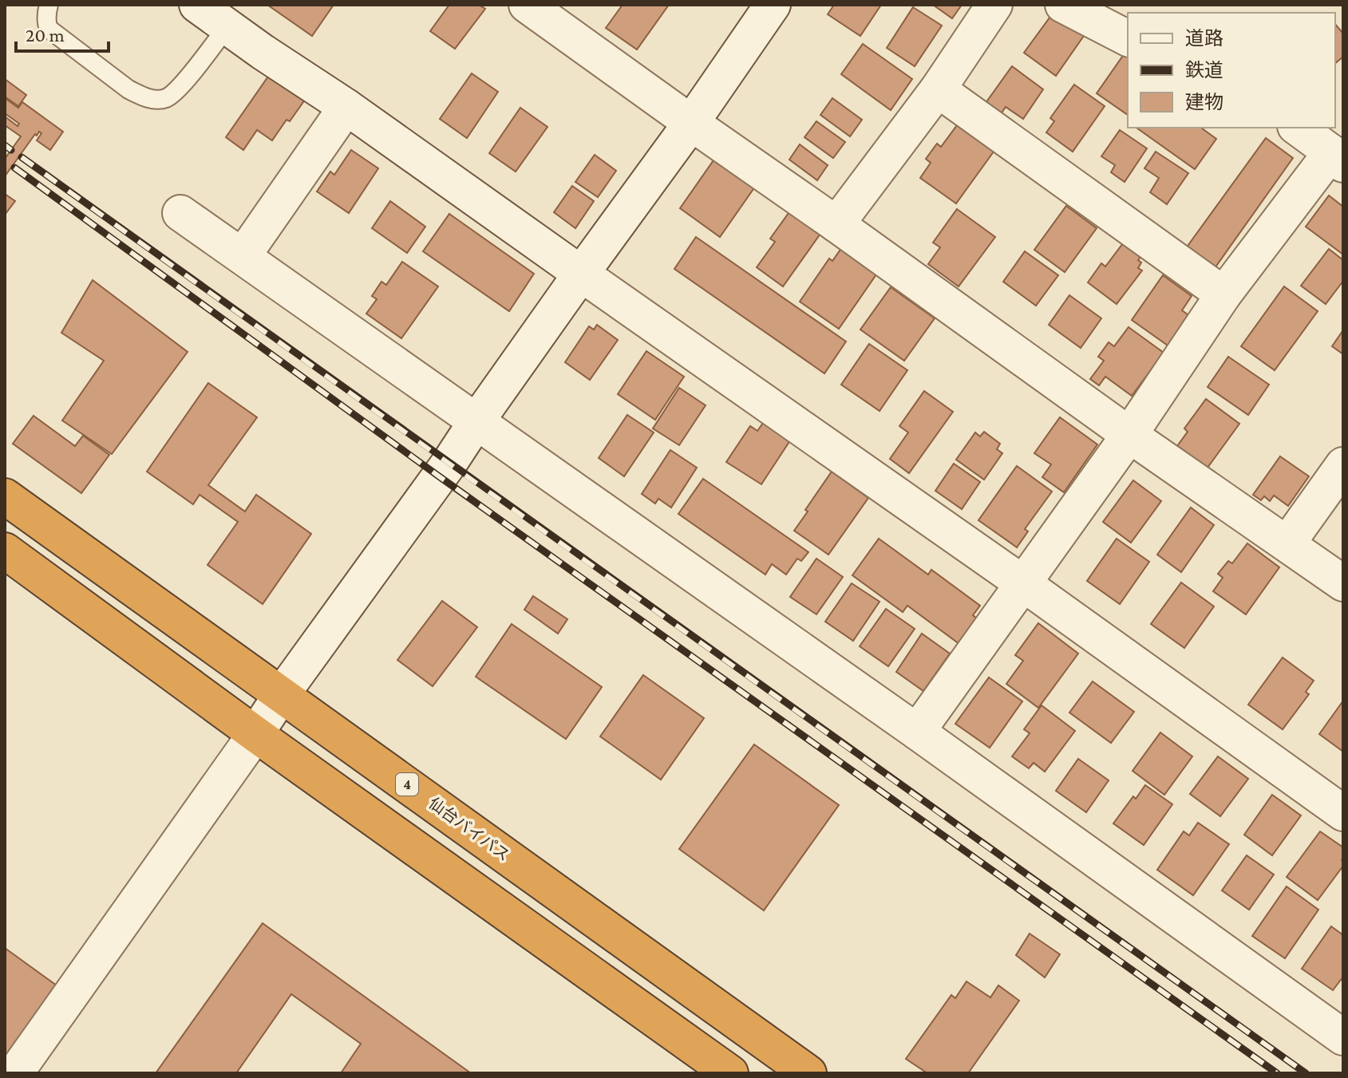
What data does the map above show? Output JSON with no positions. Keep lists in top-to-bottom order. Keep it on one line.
{"streets":{"highway":["4","仙台バイパス"]},"legend":["道路","鉄道","建物"],"scale_bar":"20 m"}
